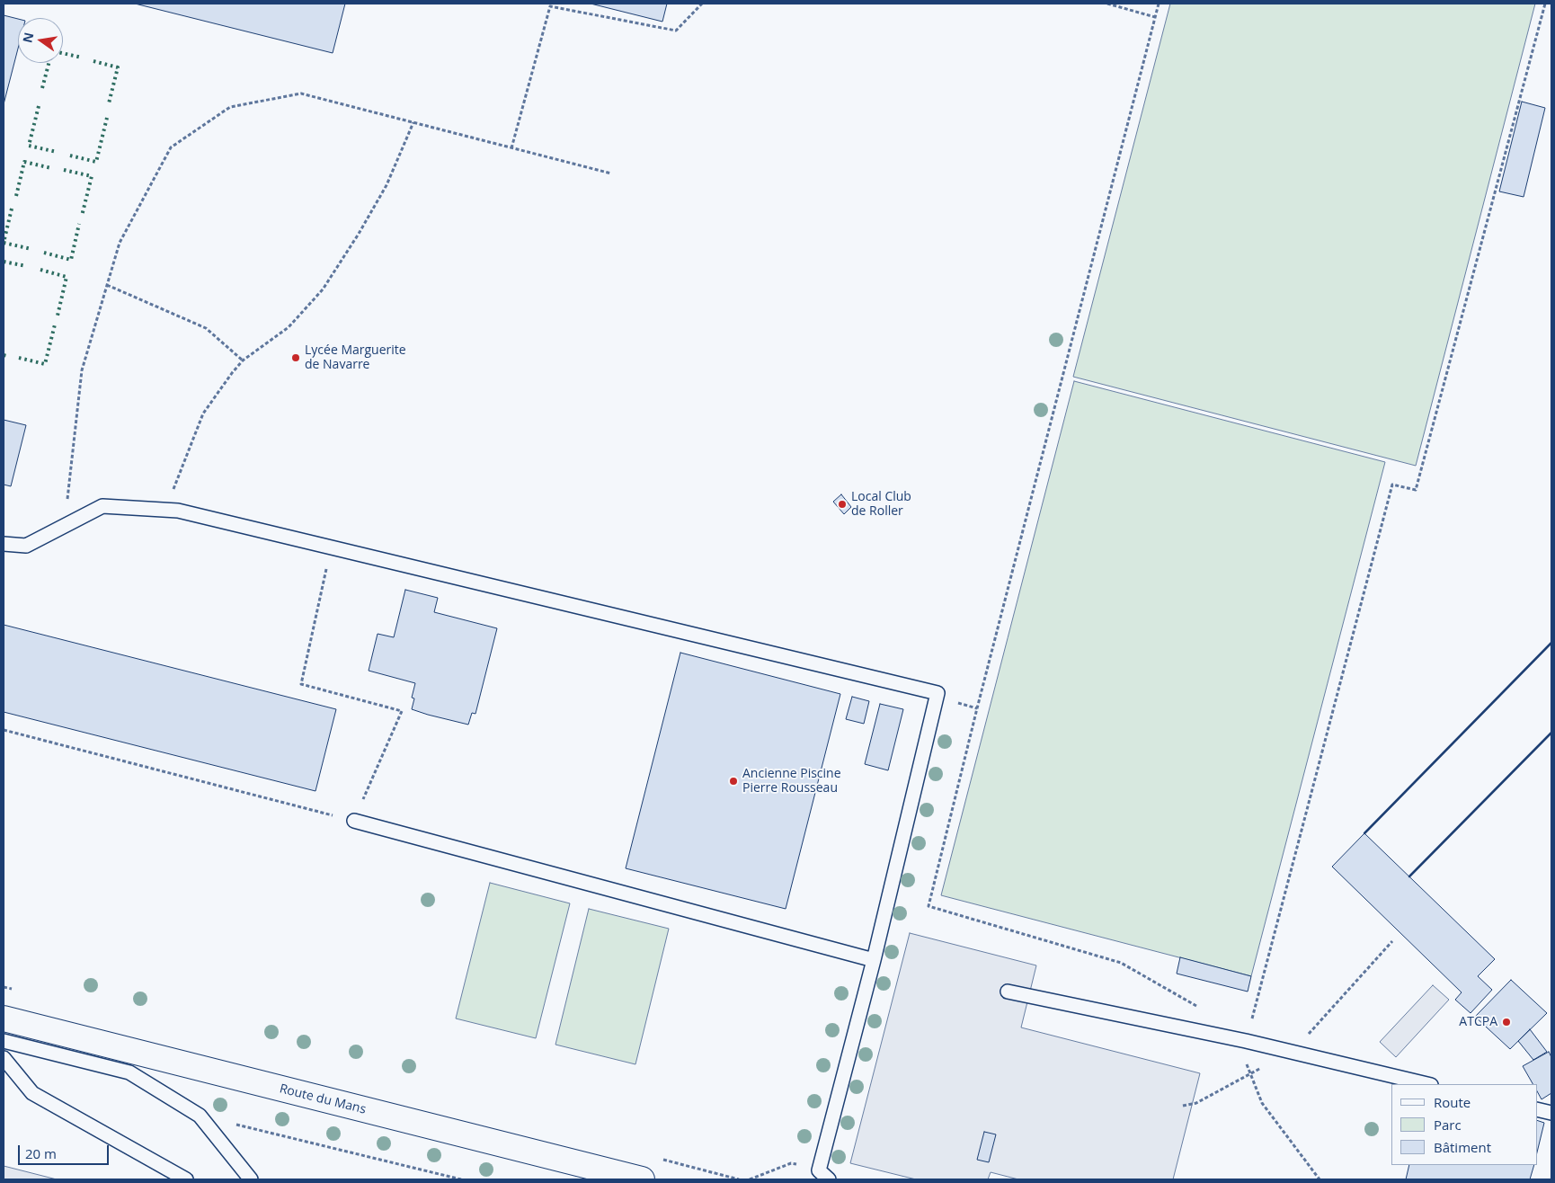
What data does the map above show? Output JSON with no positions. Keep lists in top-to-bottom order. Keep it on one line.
{"streets":{"main road":["Route du Mans"]},"places":["Lycée Marguerite de Navarre","Local Club de Roller","Ancienne Piscine Pierre Rousseau","ATCPA"],"legend":["Route","Parc","Bâtiment"],"scale_bar":"20 m","north":"left"}
